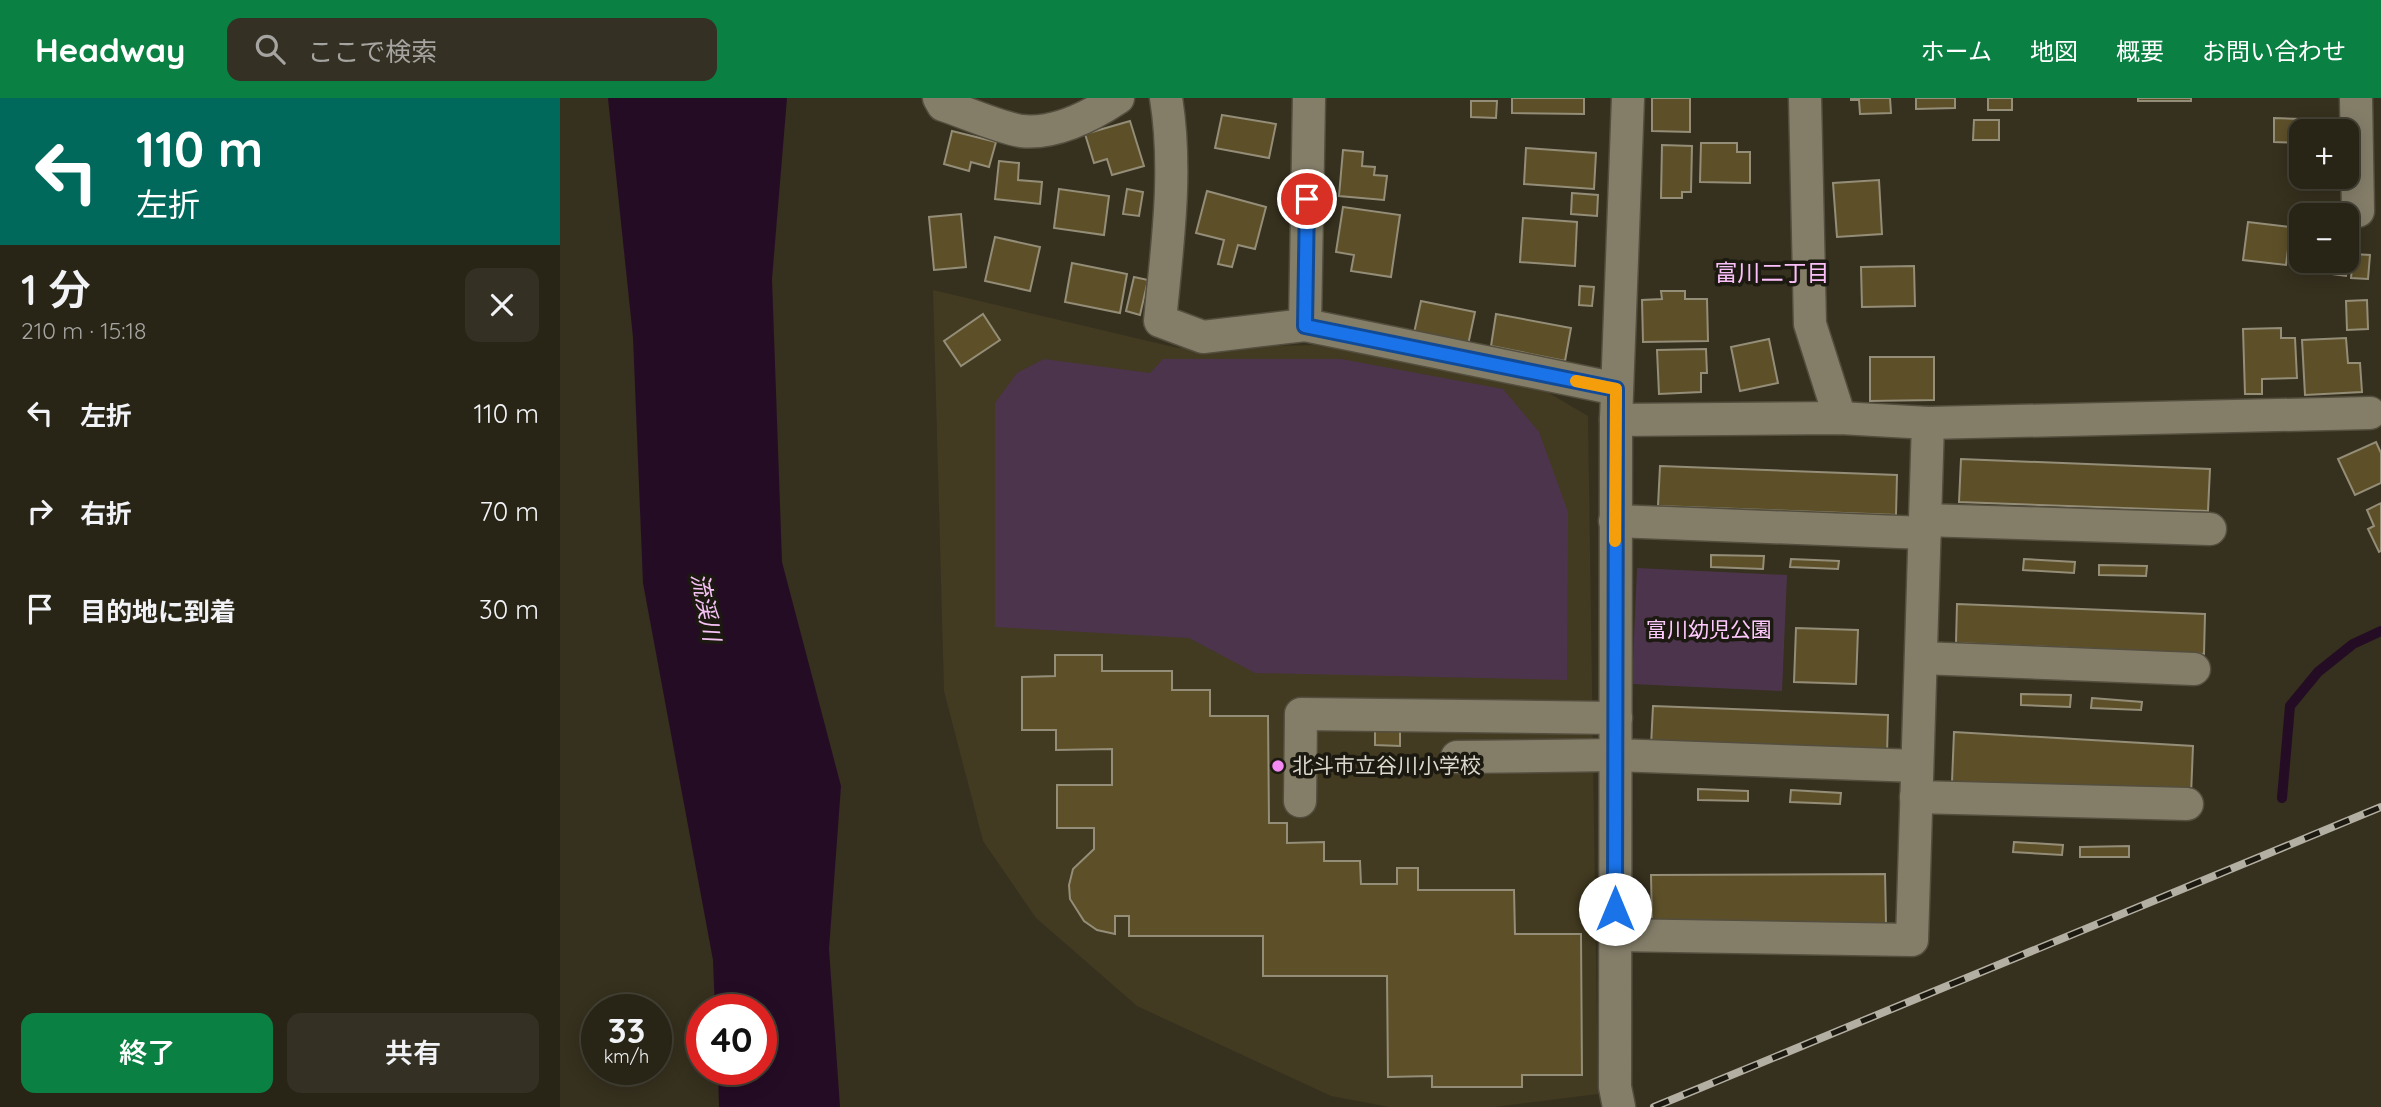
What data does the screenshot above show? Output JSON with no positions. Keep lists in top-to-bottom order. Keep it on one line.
{"districts":["富川二丁目"],"water":["流渓川"],"parks":["富川幼児公園"],"places":["北斗市立谷川小学校"],"page":{"header":"Headway","search":"ここで検索","nav":["ホーム","地図","概要","お問い合わせ"],"turn":["110 m","左折"],"map_buttons":["+","−"],"heading":["1 分","210 m · 15:18"],"list":[{"name":"左折","value":"110 m"},{"name":"右折","value":"70 m"},{"name":"目的地に到着","value":"30 m"}],"speed":"33 km/h","limit":"40","buttons":["終了","共有"]}}
